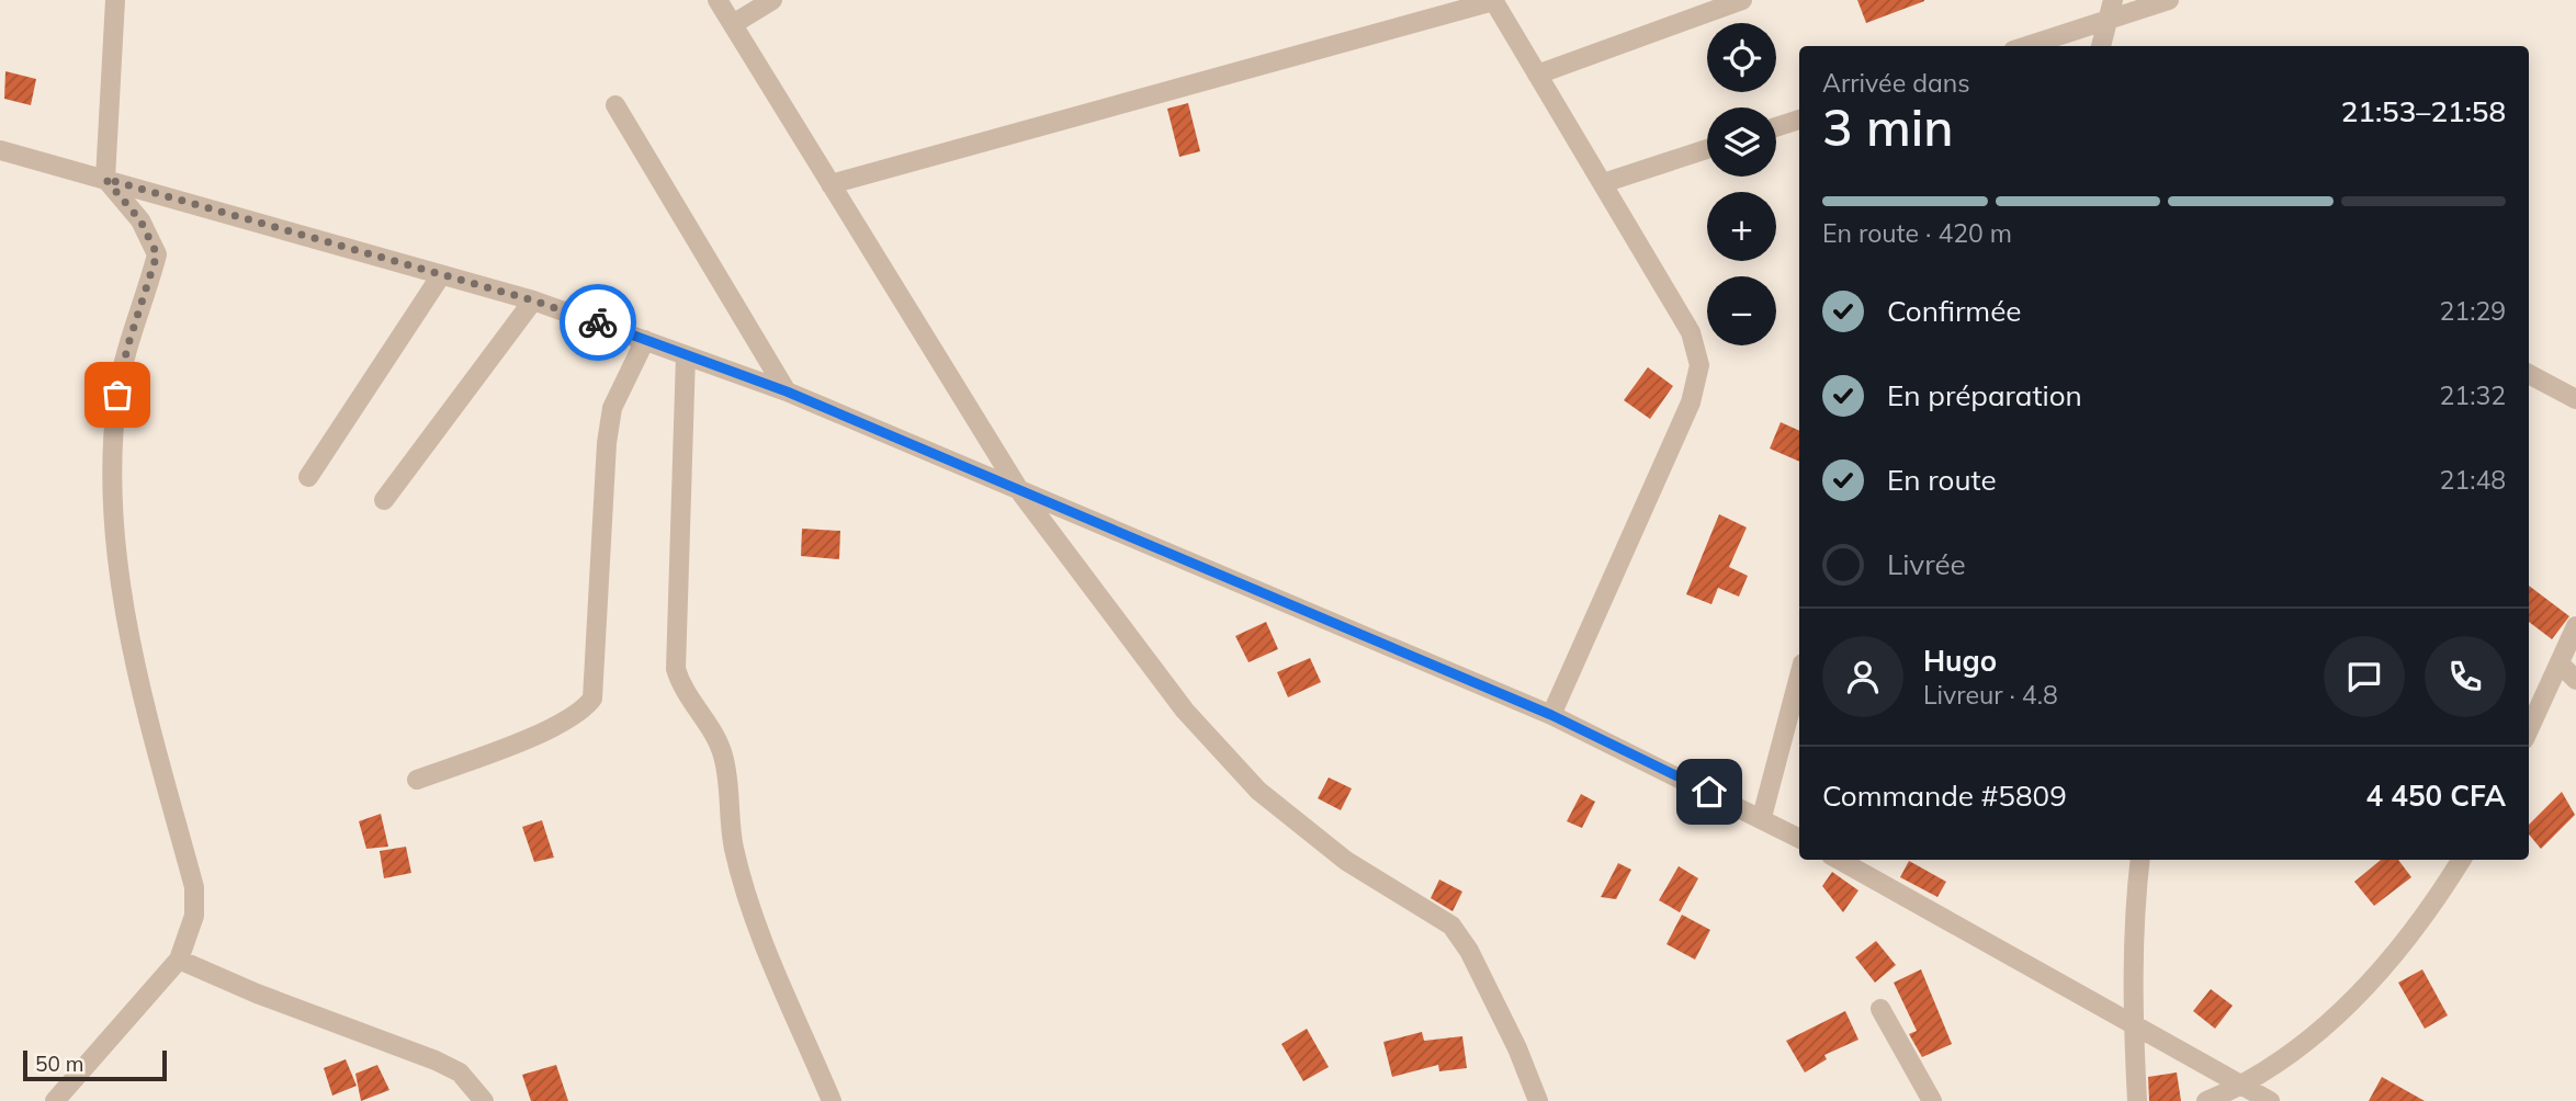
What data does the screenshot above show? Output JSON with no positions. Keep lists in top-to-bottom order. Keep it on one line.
{"scale_bar":"50 m","page":{"map_buttons":["+","−"],"heading":["3 min","Arrivée dans","21:53–21:58"],"panel":["Hugo","Livreur · 4.8","Commande #5809","4 450 CFA"],"bar":"En route · 420 m","list":[["Confirmée","21:29"],["En préparation","21:32"],["En route","21:48"],"Livrée"],"scale":"50 m"}}
